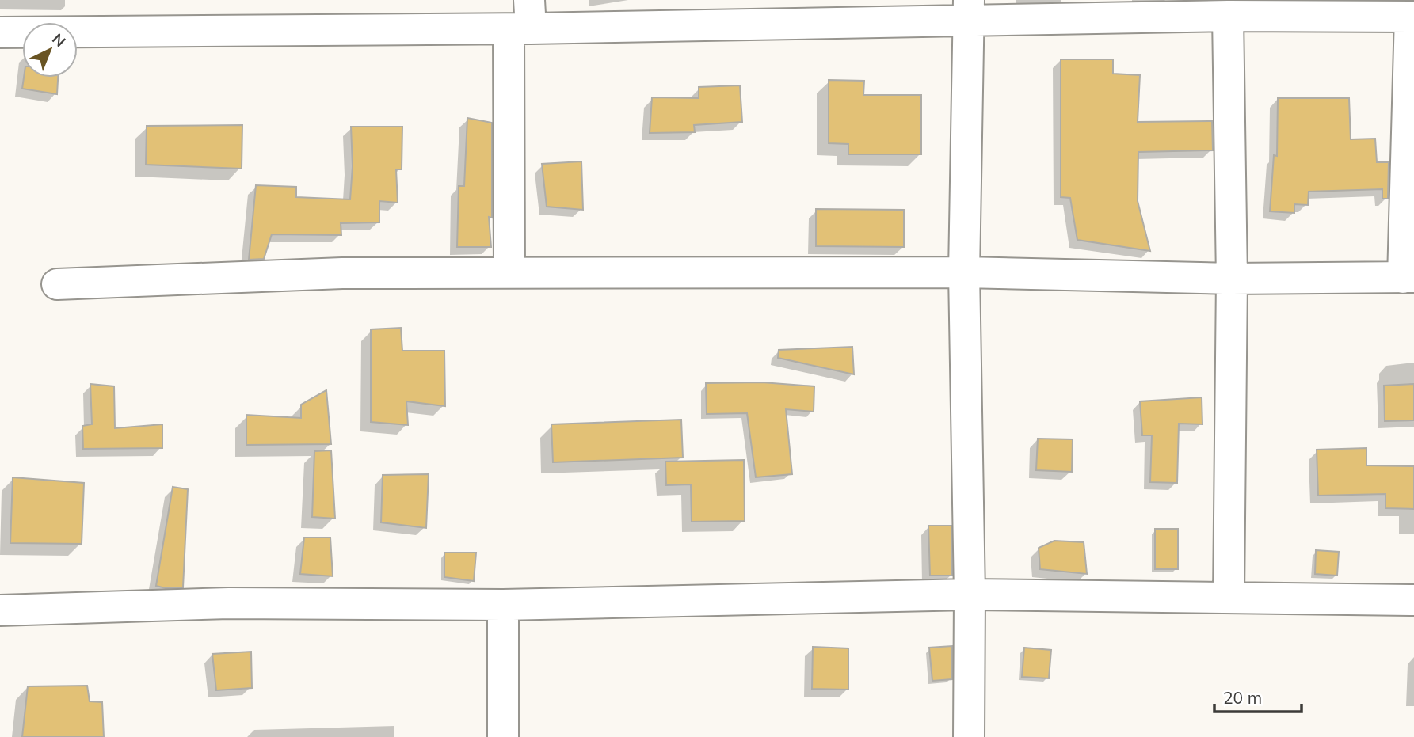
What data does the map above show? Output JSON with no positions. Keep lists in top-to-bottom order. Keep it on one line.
{"scale_bar":"20 m","north":"top right"}
